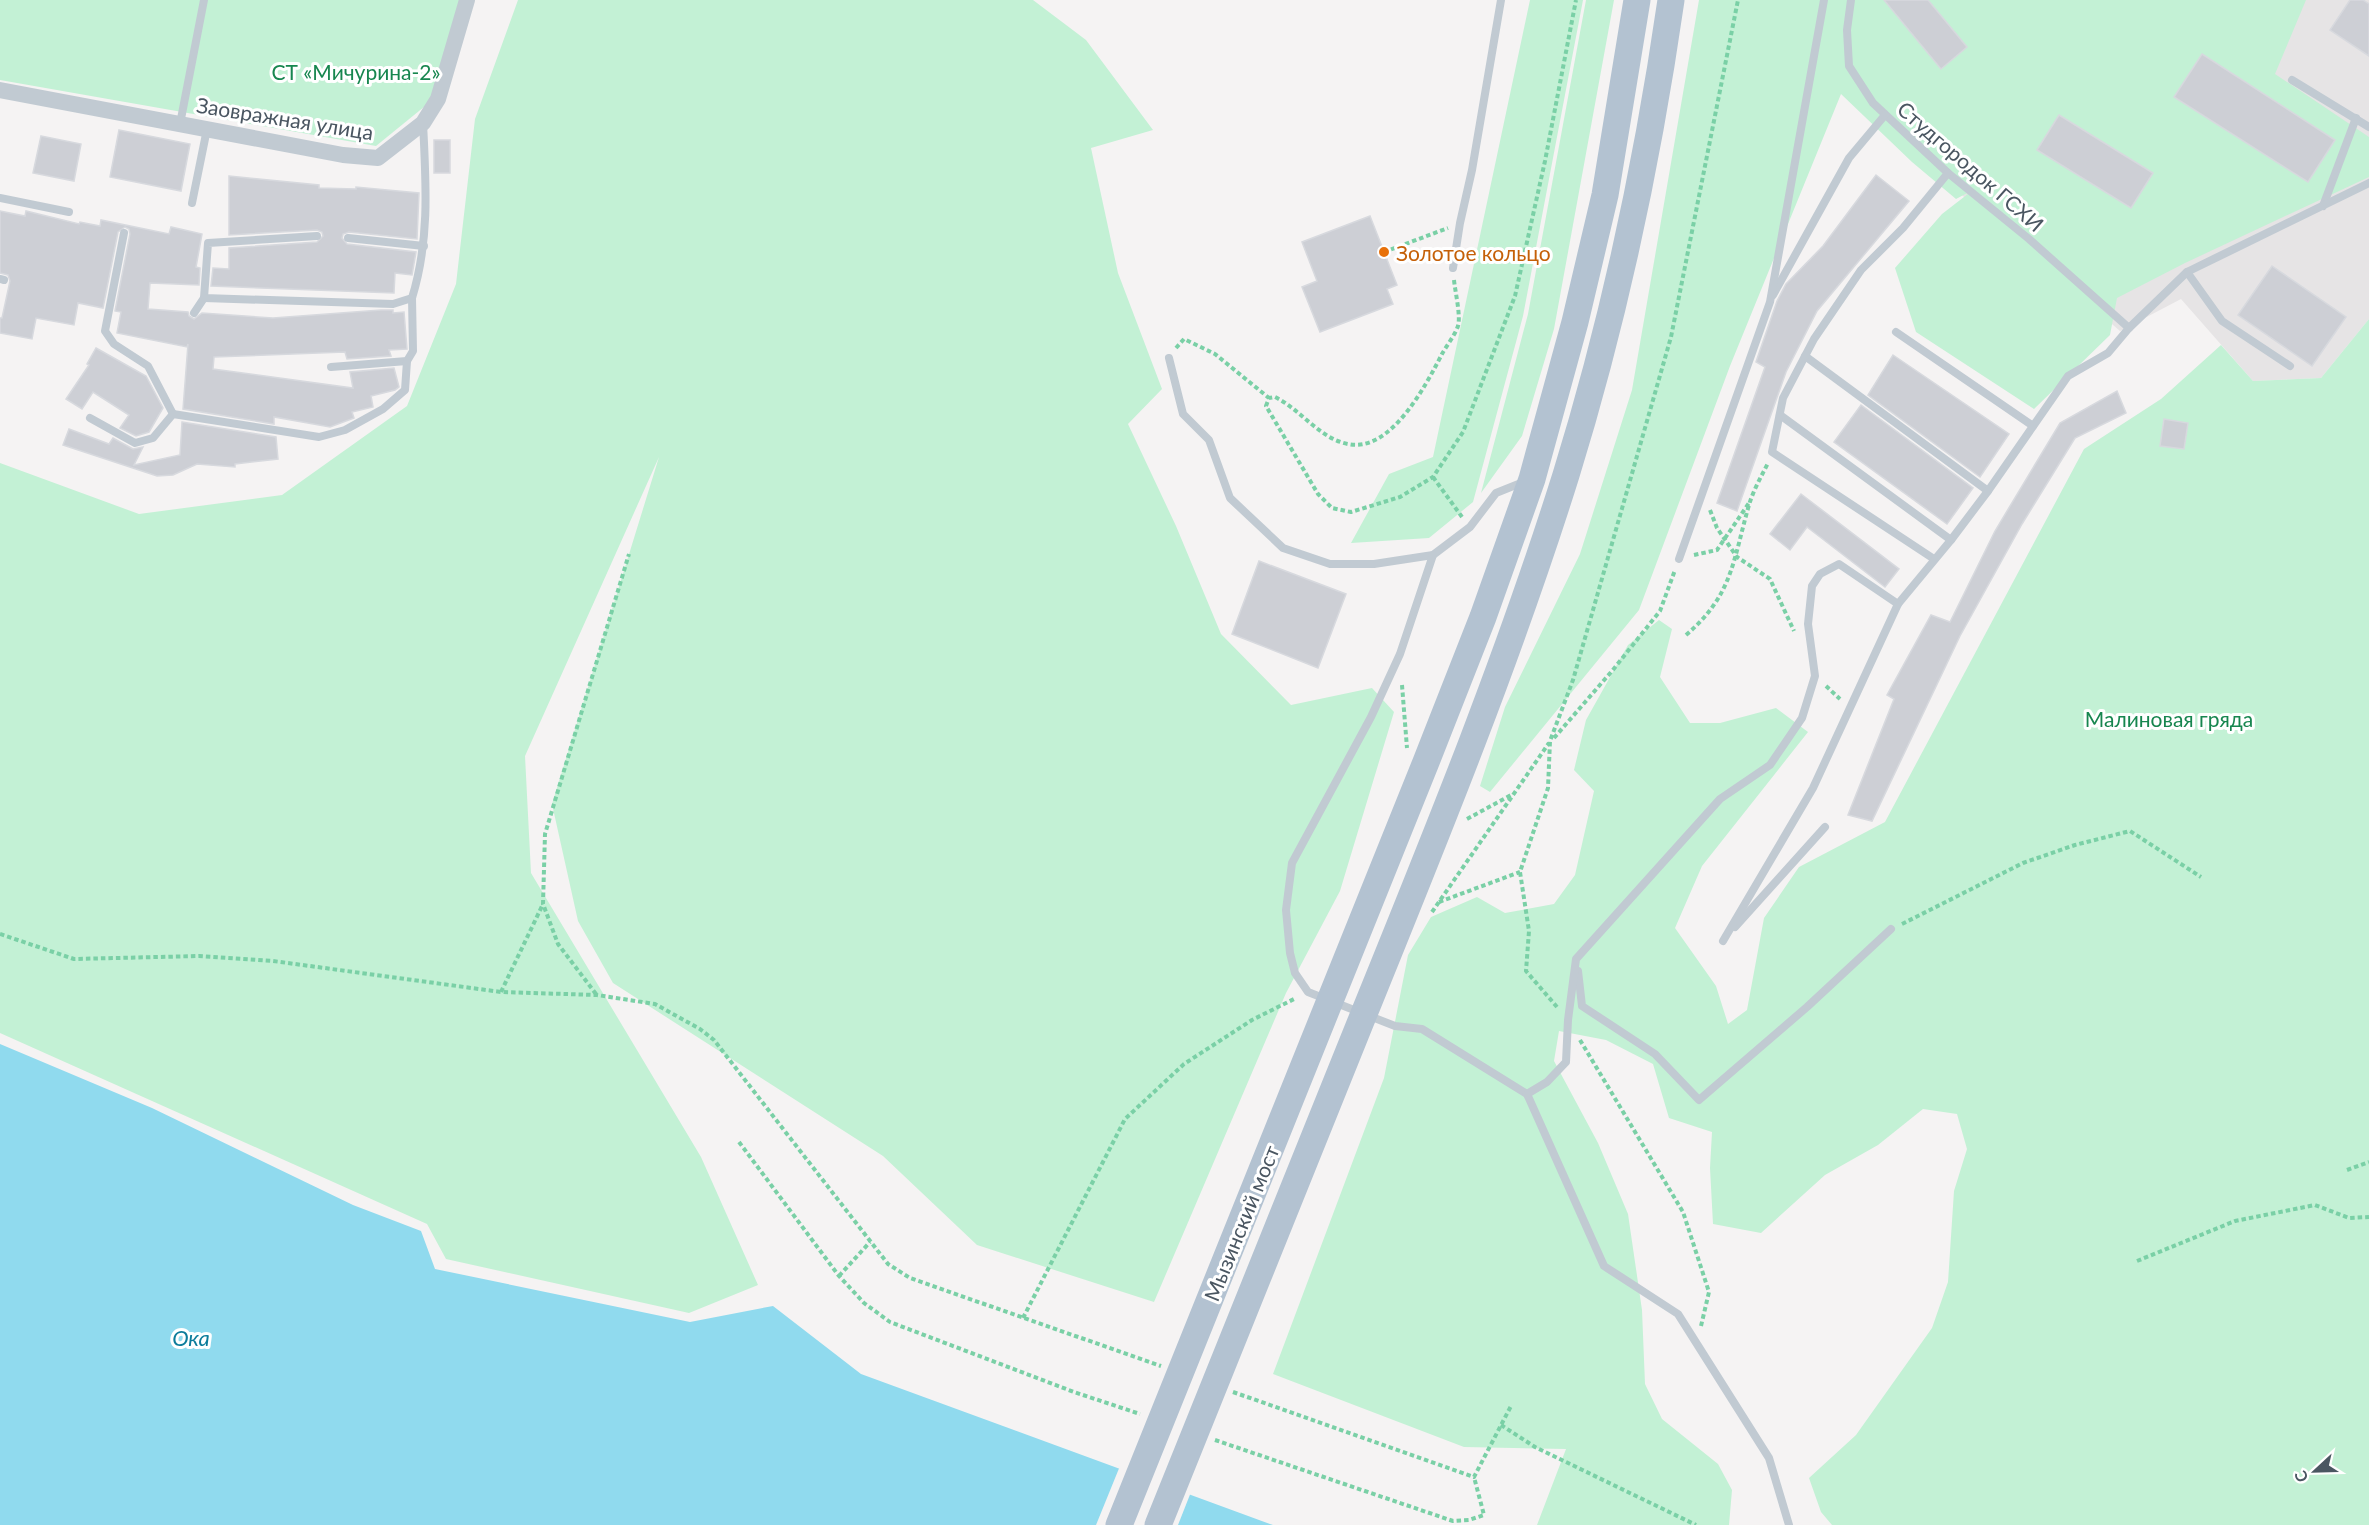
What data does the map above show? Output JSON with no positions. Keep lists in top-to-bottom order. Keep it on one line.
{"streets":{"main road":["Мызинский мост"],"street":["Заовражная улица"],"lane":["Студгородок ГСХИ"]},"water":["Ока"],"parks":["СТ «Мичурина-2»","Малиновая гряда"],"places":["Золотое кольцо"],"north":"left"}
